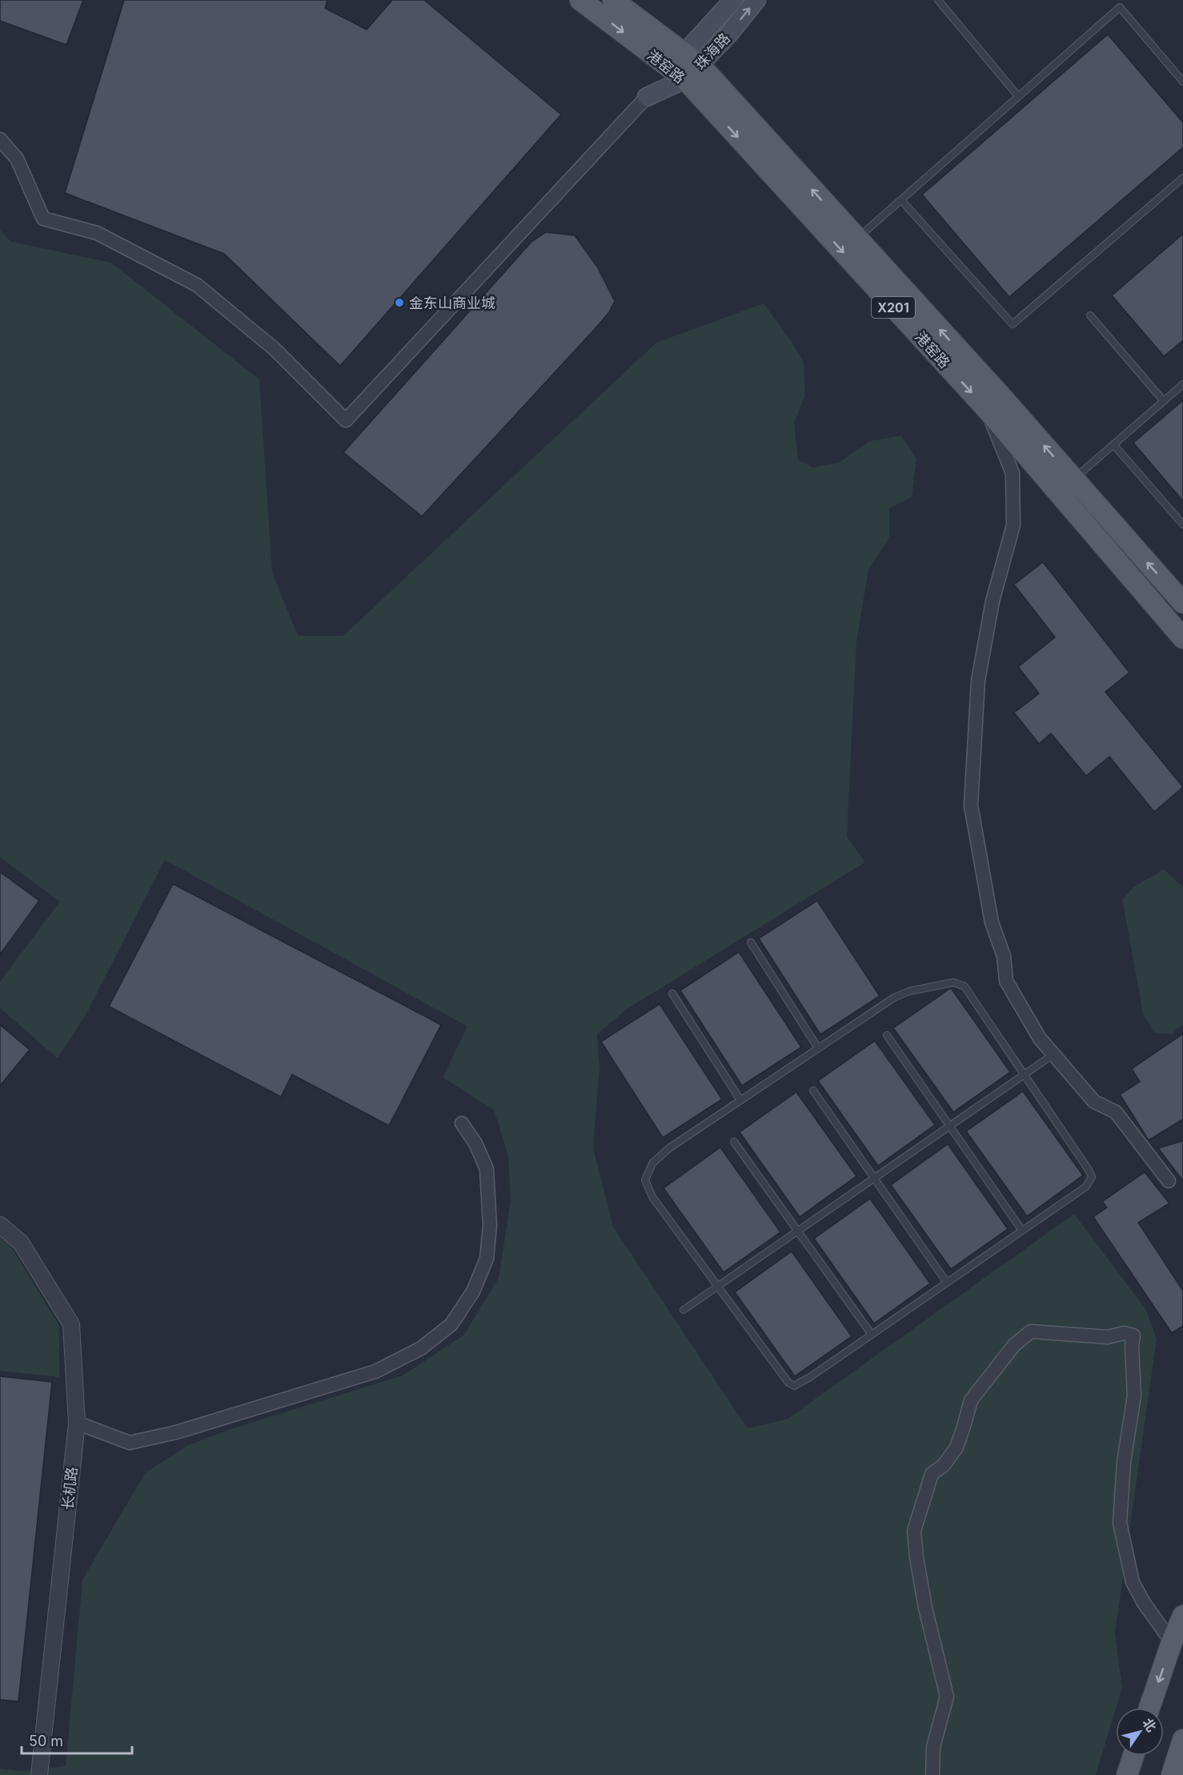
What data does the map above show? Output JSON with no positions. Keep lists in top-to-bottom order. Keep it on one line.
{"streets":{"main road":["珠海路","港窑路","X201"],"street":["长机路"]},"crossings":[["珠海路","港窑路"]],"places":["金东山商业城"],"scale_bar":"50 m","north":"top right"}
